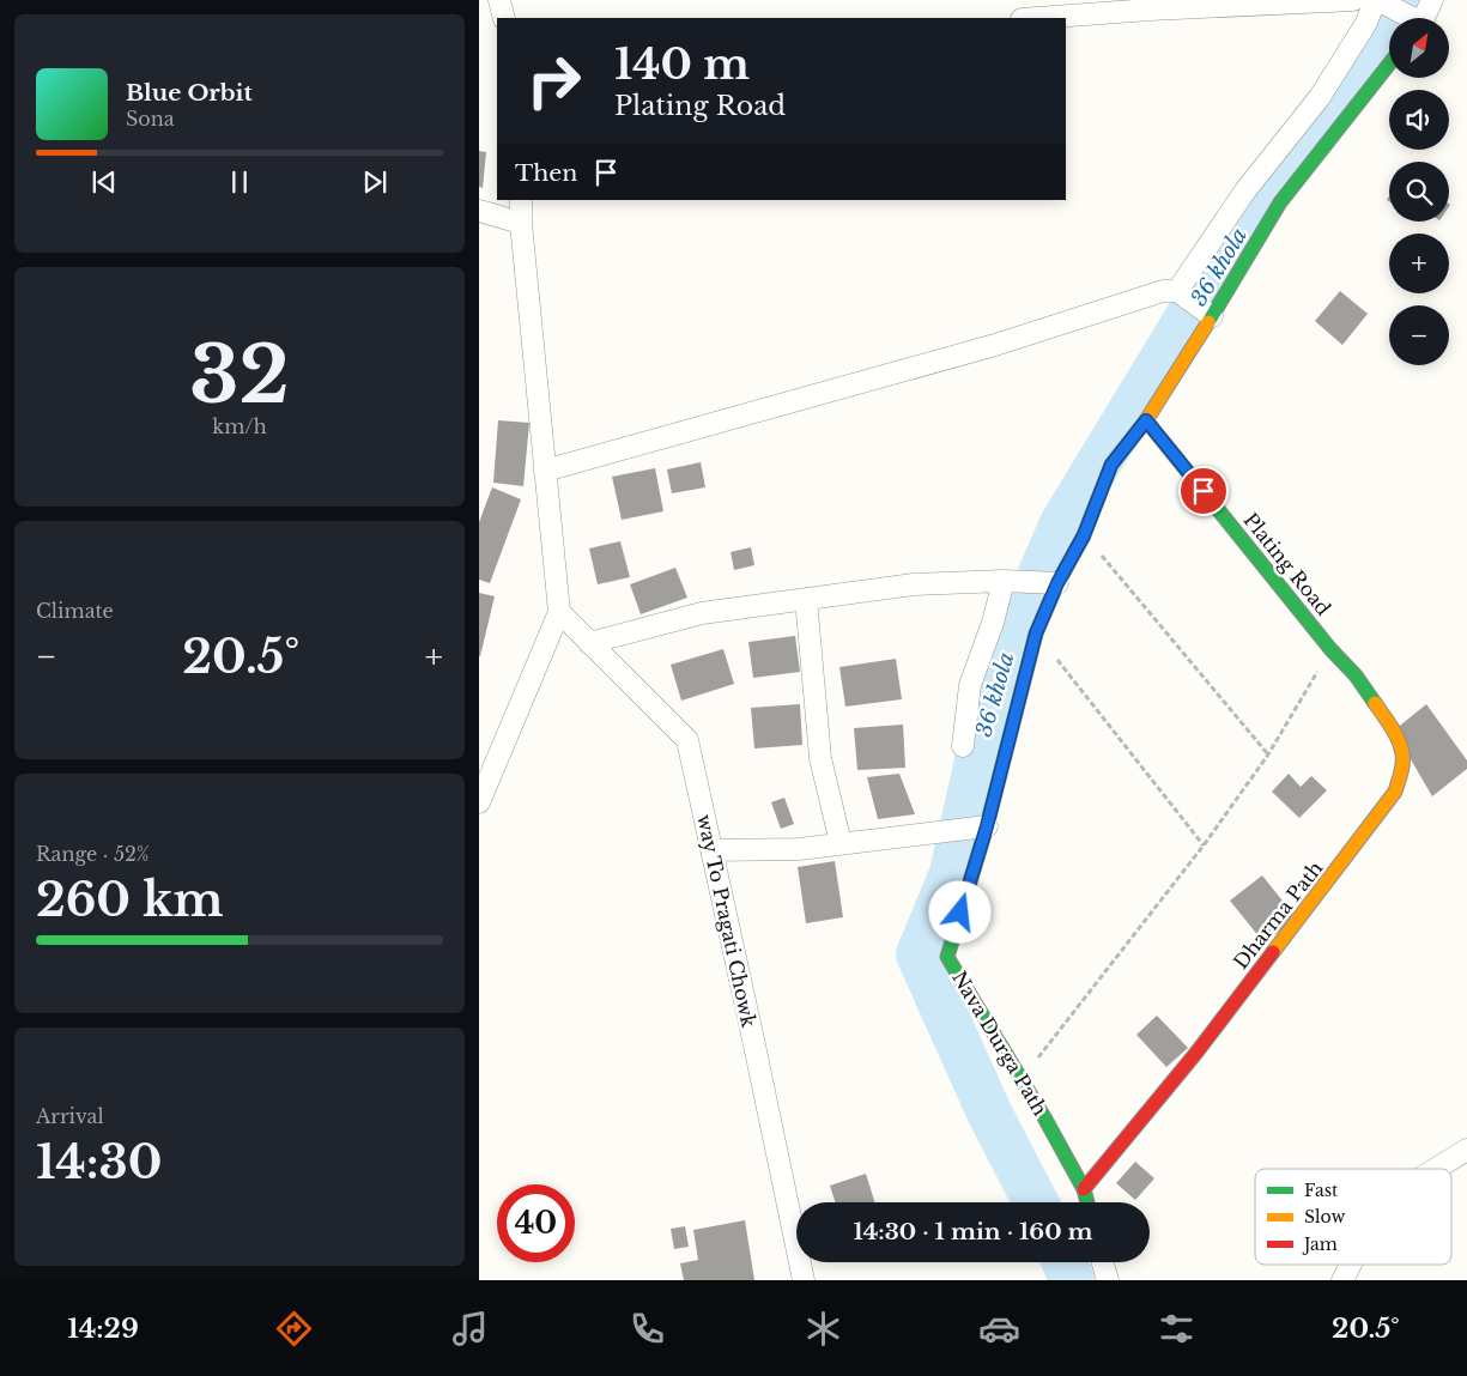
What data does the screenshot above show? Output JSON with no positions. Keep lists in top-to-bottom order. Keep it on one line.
{"streets":{"street":["Plating Road","Dharma Path","way To Pragati Chowk","Nava Durga Path"]},"crossings":[["Plating Road","Dharma Path"],["Plating Road","Nava Durga Path"],["Dharma Path","Nava Durga Path"]],"water":["36 khola"],"legend":["Fast","Slow","Jam"],"north":"top right","page":{"map_buttons":["+","−"],"turn":["140 m","Plating Road"],"song":["Blue Orbit","Sona"],"then":"Then","tile":[["32","km/h"],"Climate",["Range · 52%","260 km"],["Arrival","14:30"]],"heat":["−","20.5°","+"],"limit":"40","trip":"14:30 · 1 min · 160 m","tabs":["14:29","20.5°"]}}
